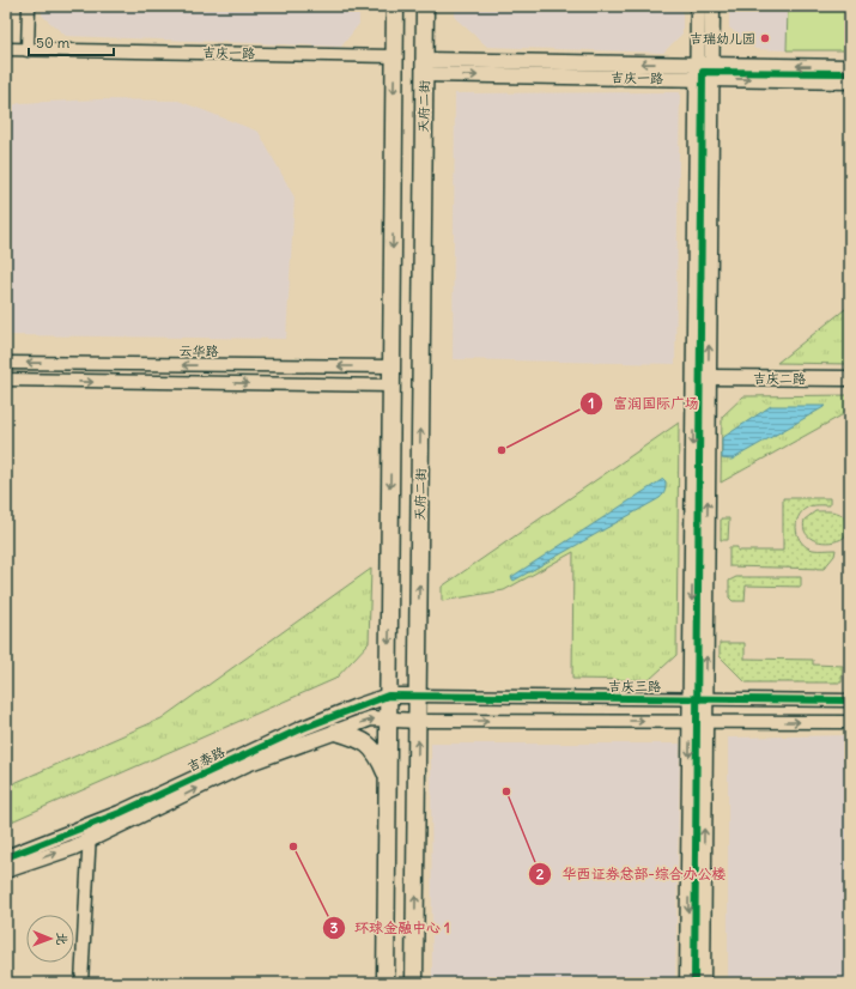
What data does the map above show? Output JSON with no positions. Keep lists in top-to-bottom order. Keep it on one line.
{"streets":{"main road":["天府二街"],"street":["吉庆一路","云华路","吉庆二路","吉庆三路","吉泰路"]},"crossings":[["吉庆一路","天府二街"],["天府二街","吉庆三路"],["天府二街","吉泰路"],["吉庆三路","吉泰路"]],"places":["吉瑞幼儿园","富润国际广场","华西证券总部-综合办公楼","环球金融中心 1"],"scale_bar":"50 m","north":"right"}
